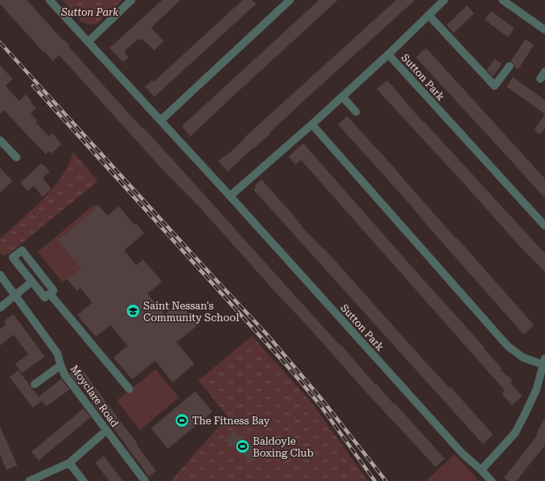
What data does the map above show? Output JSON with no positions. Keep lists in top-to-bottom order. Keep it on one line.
{"streets":{"street":["Sutton Park","Moyclare Road"]},"parks":["Sutton Park"],"places":{"school or university":["Saint Nessan's Community School"],"sports":["The Fitness Bay","Baldoyle Boxing Club"]}}
